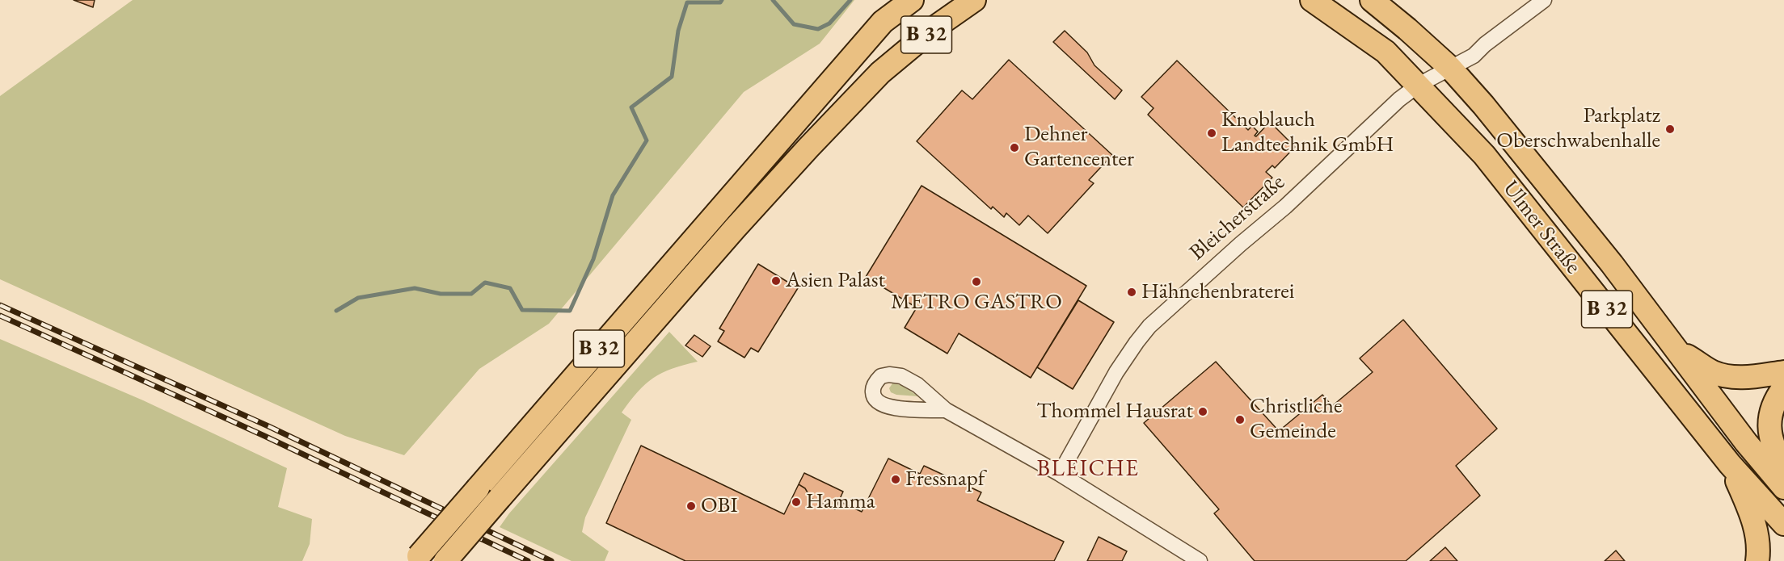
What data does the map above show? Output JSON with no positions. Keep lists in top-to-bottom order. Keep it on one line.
{"streets":{"main road":["B 32","Ulmer Straße"],"street":["Bleicherstraße"]},"crossings":[["Bleicherstraße","Ulmer Straße"]],"districts":["BLEICHE"],"places":["Parkplatz Oberschwabenhalle","Knoblauch Landtechnik GmbH","Dehner Gartencenter","Asien Palast","METRO GASTRO","Hähnchenbraterei","Thommel Hausrat","Christliche Gemeinde","Fressnapf","Hamma","OBI"]}
